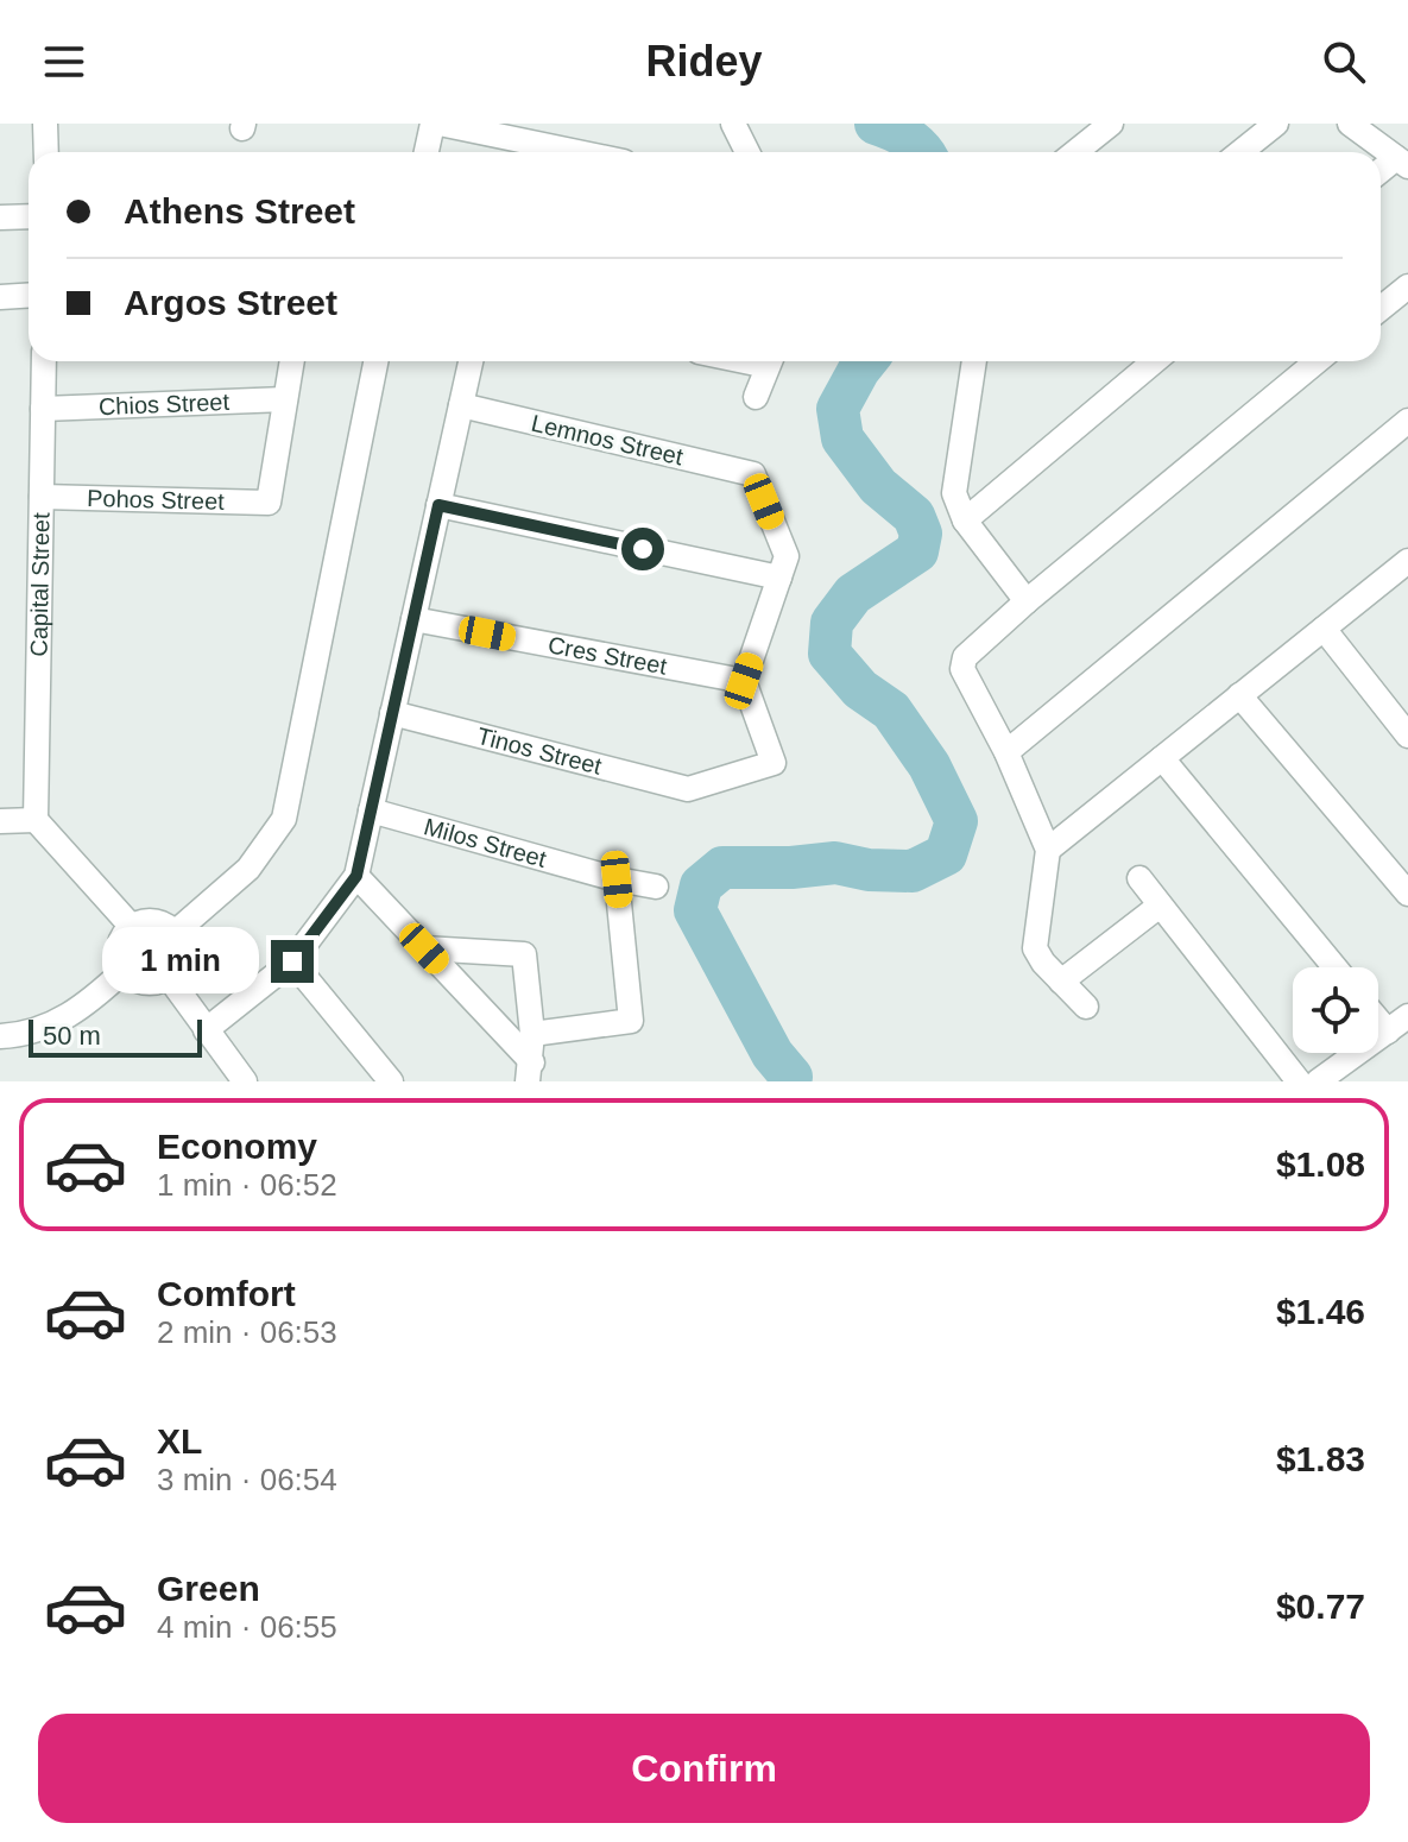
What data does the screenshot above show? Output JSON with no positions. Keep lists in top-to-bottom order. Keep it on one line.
{"streets":{"street":["Chios Street","Lemnos Street","Pohos Street","Capital Street","Cres Street","Tinos Street","Milos Street"]},"crossings":[["Chios Street","Pohos Street"],["Chios Street","Capital Street"],["Pohos Street","Capital Street"],["Cres Street","Tinos Street"]],"scale_bar":"50 m","page":{"header":"Ridey","banner":["Athens Street","Argos Street"],"bubble":"1 min","scale":"50 m","list":[{"name":"Economy","note":"1 min · 06:52","value":"$1.08"},{"name":"Comfort","note":"2 min · 06:53","value":"$1.46"},{"name":"XL","note":"3 min · 06:54","value":"$1.83"},{"name":"Green","note":"4 min · 06:55","value":"$0.77"}],"buttons":"Confirm"}}
